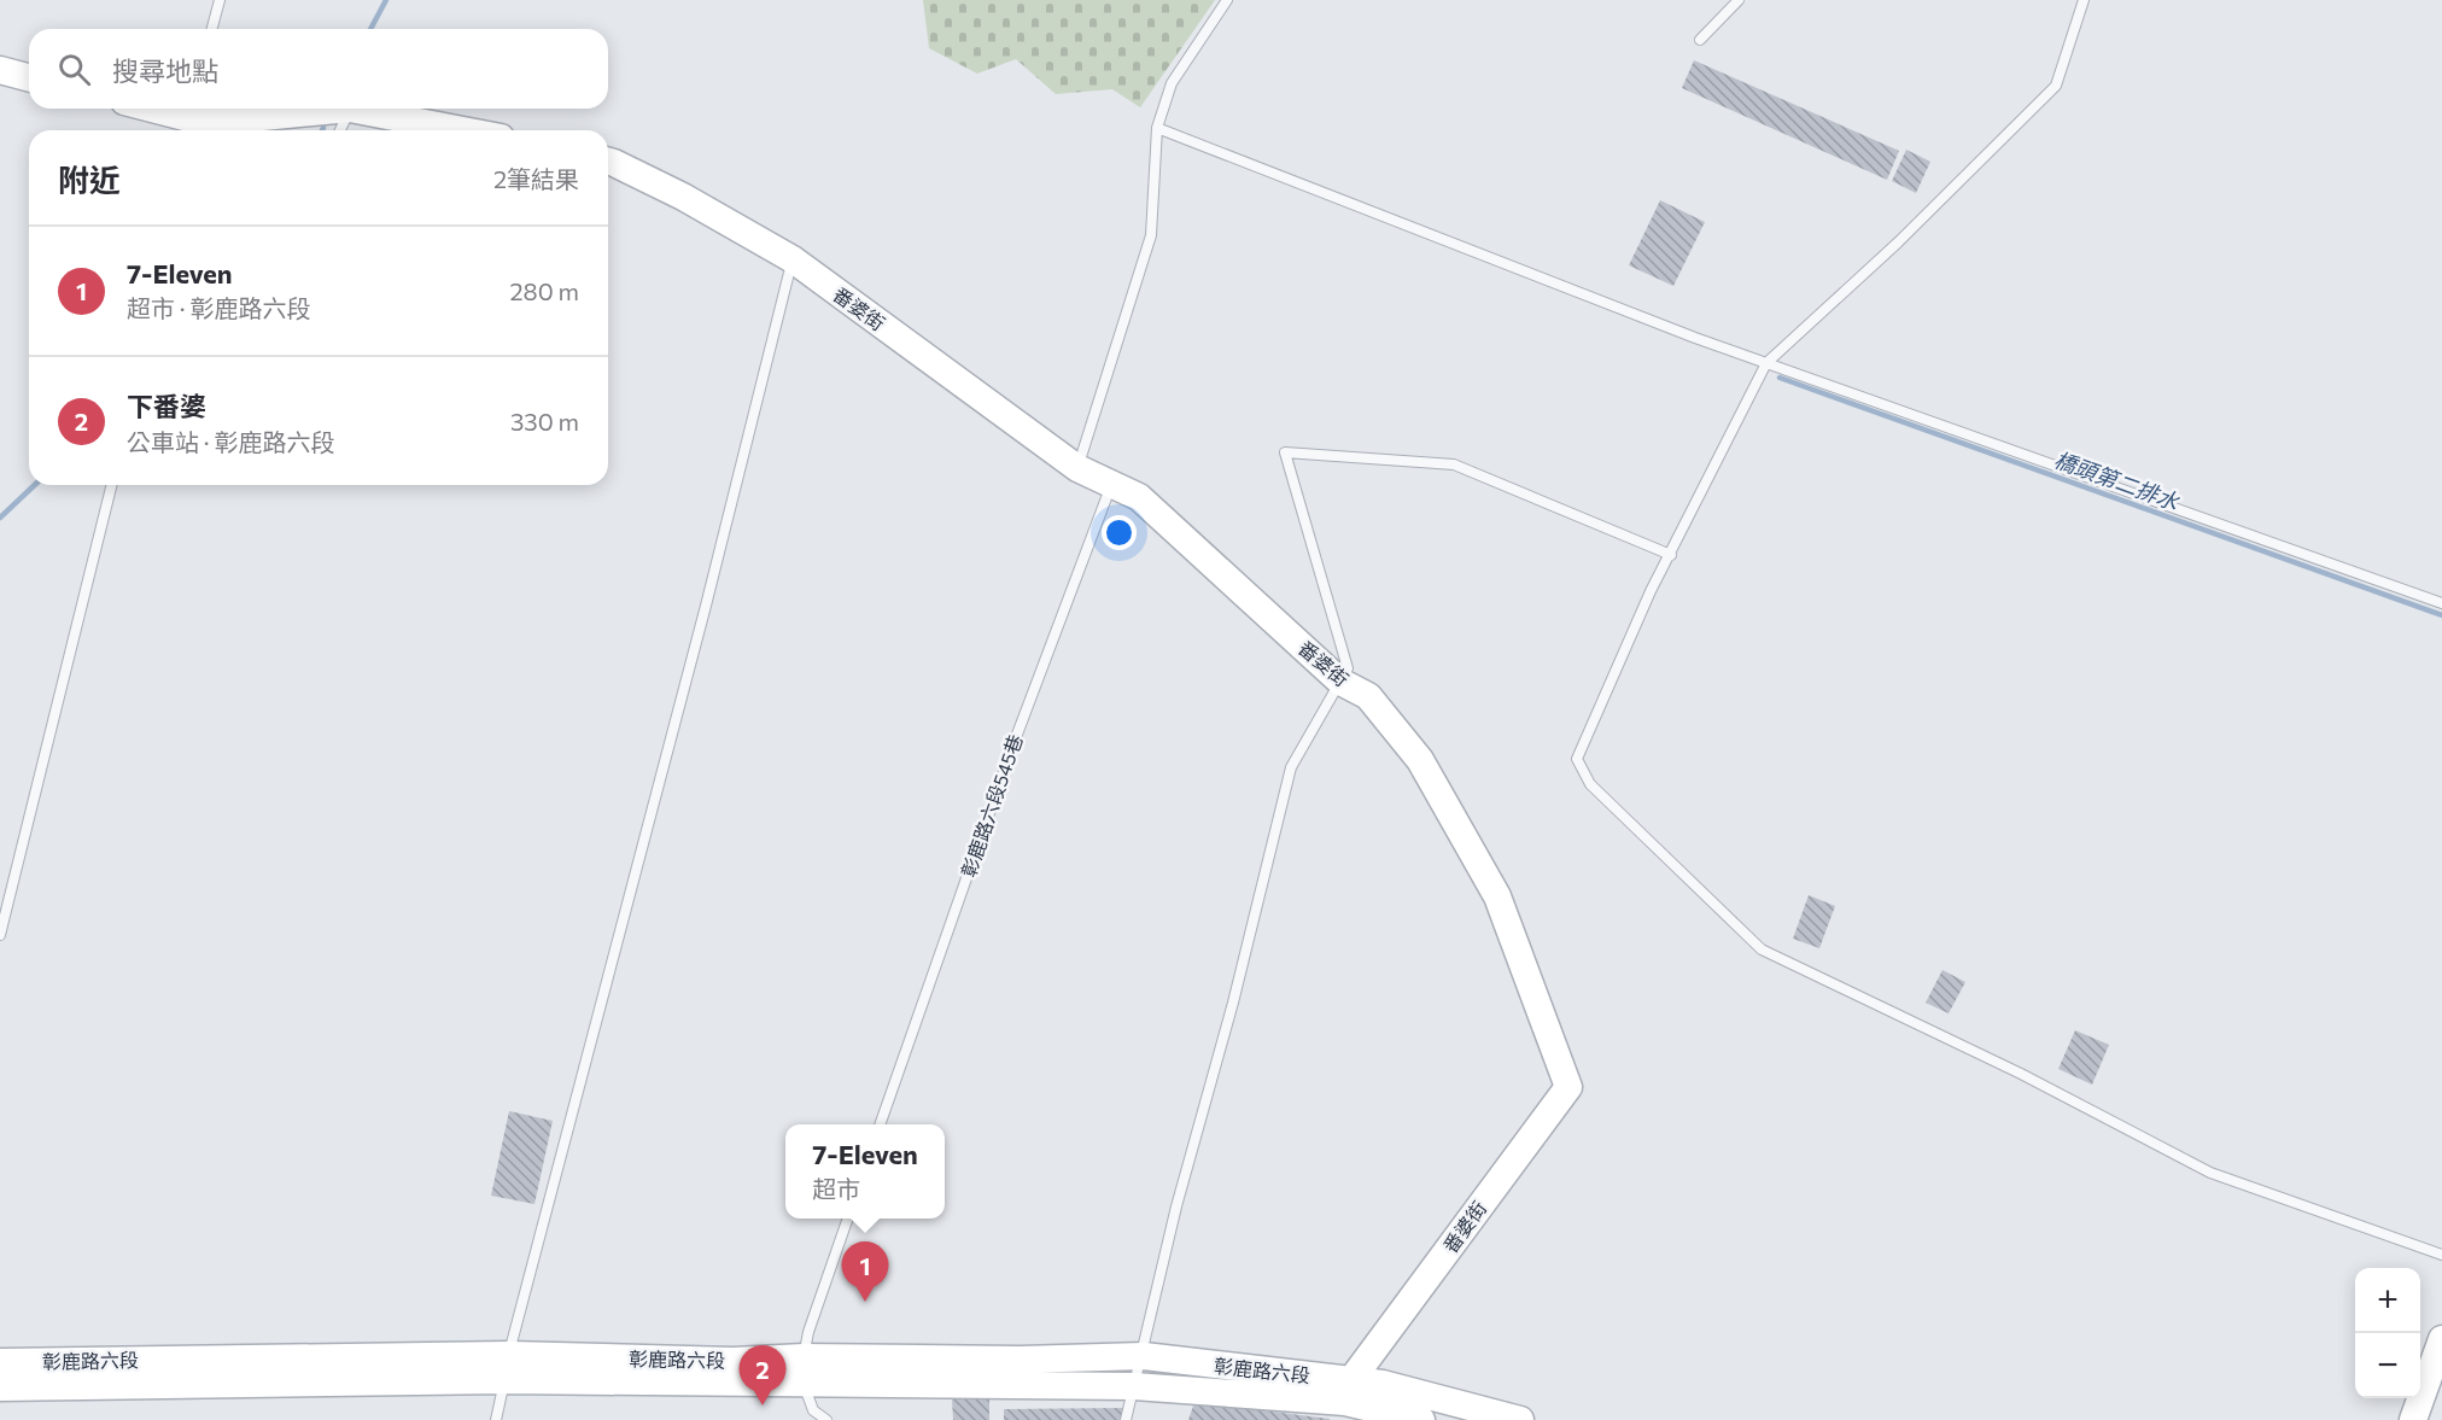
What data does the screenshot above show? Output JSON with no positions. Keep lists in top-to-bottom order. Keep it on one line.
{"streets":{"main road":["番婆街","彰鹿路六段"],"lane":["彰鹿路六段545巷"]},"crossings":[["番婆街","彰鹿路六段545巷"],["番婆街","彰鹿路六段"]],"water":["橋頭第二排水"],"page":{"search":"搜尋地點","heading":["附近","2筆結果"],"list":[{"mark":"1","name":"7-Eleven","note":"超市 · 彰鹿路六段","value":"280 m"},{"mark":"2","name":"下番婆","note":"公車站 · 彰鹿路六段","value":"330 m"}],"popup":["7-Eleven","超市"],"pins":["1","2"],"map_buttons":["+","−"]}}
